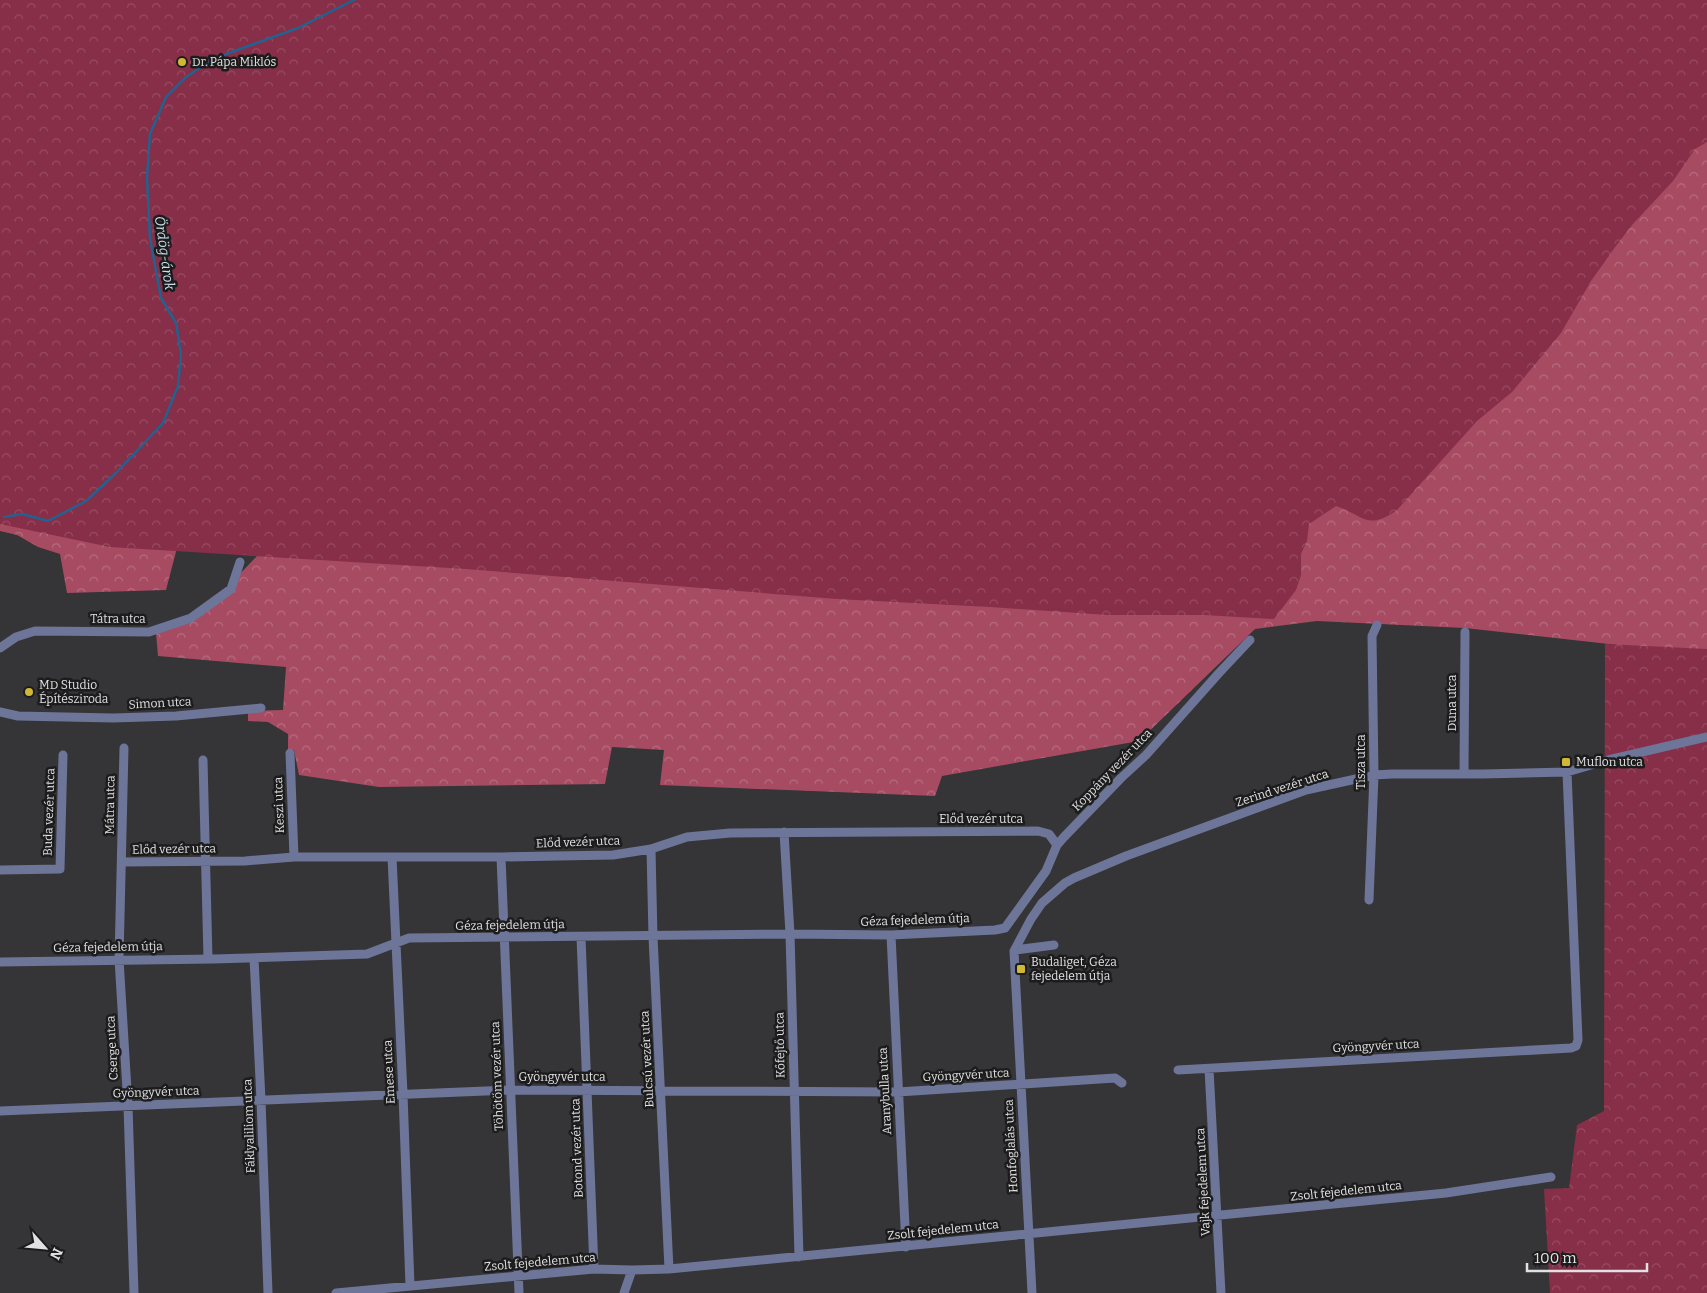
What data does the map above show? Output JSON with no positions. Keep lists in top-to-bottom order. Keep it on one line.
{"streets":{"street":["Tátra utca","Simon utca","Duna utca","Tisza utca","Koppány vezér utca","Zerind vezér utca","Mátra utca","Keszi utca","Buda vezér utca","Előd vezér utca","Géza fejedelem útja","Kőfejtő utca","Gyöngyvér utca","Cserge utca","Bulcsú vezér utca","Emese utca","Töhötöm vezér utca","Aranybulla utca","Fáklyaliliom utca","Honfoglalás utca","Botond vezér utca","Vajk fejedelem utca","Zsolt fejedelem utca"]},"crossings":[["Duna utca","Zerind vezér utca"],["Tisza utca","Zerind vezér utca"],["Koppány vezér utca","Előd vezér utca"],["Koppány vezér utca","Géza fejedelem útja"],["Zerind vezér utca","Gyöngyvér utca"],["Zerind vezér utca","Honfoglalás utca"],["Mátra utca","Előd vezér utca"],["Mátra utca","Cserge utca"],["Keszi utca","Előd vezér utca"],["Előd vezér utca","Kőfejtő utca"],["Előd vezér utca","Cserge utca"],["Előd vezér utca","Bulcsú vezér utca"],["Előd vezér utca","Emese utca"],["Előd vezér utca","Töhötöm vezér utca"],["Géza fejedelem útja","Kőfejtő utca"],["Géza fejedelem útja","Cserge utca"],["Géza fejedelem útja","Bulcsú vezér utca"],["Géza fejedelem útja","Emese utca"],["Géza fejedelem útja","Töhötöm vezér utca"],["Géza fejedelem útja","Aranybulla utca"],["Géza fejedelem útja","Fáklyaliliom utca"],["Géza fejedelem útja","Botond vezér utca"],["Kőfejtő utca","Gyöngyvér utca"],["Kőfejtő utca","Zsolt fejedelem utca"],["Gyöngyvér utca","Cserge utca"],["Gyöngyvér utca","Bulcsú vezér utca"],["Gyöngyvér utca","Emese utca"],["Gyöngyvér utca","Töhötöm vezér utca"],["Gyöngyvér utca","Aranybulla utca"],["Gyöngyvér utca","Fáklyaliliom utca"],["Gyöngyvér utca","Honfoglalás utca"],["Gyöngyvér utca","Botond vezér utca"],["Gyöngyvér utca","Vajk fejedelem utca"],["Bulcsú vezér utca","Zsolt fejedelem utca"],["Emese utca","Zsolt fejedelem utca"],["Töhötöm vezér utca","Zsolt fejedelem utca"],["Aranybulla utca","Zsolt fejedelem utca"],["Honfoglalás utca","Zsolt fejedelem utca"],["Botond vezér utca","Zsolt fejedelem utca"],["Vajk fejedelem utca","Zsolt fejedelem utca"]],"water":["Ördög-árok"],"places":{"other":["Dr. Pápa Miklós","MD Studio Építésziroda"],"transit":["Muflon utca","Budaliget, Géza fejedelem útja"]},"scale_bar":"100 m","north":"bottom right"}
